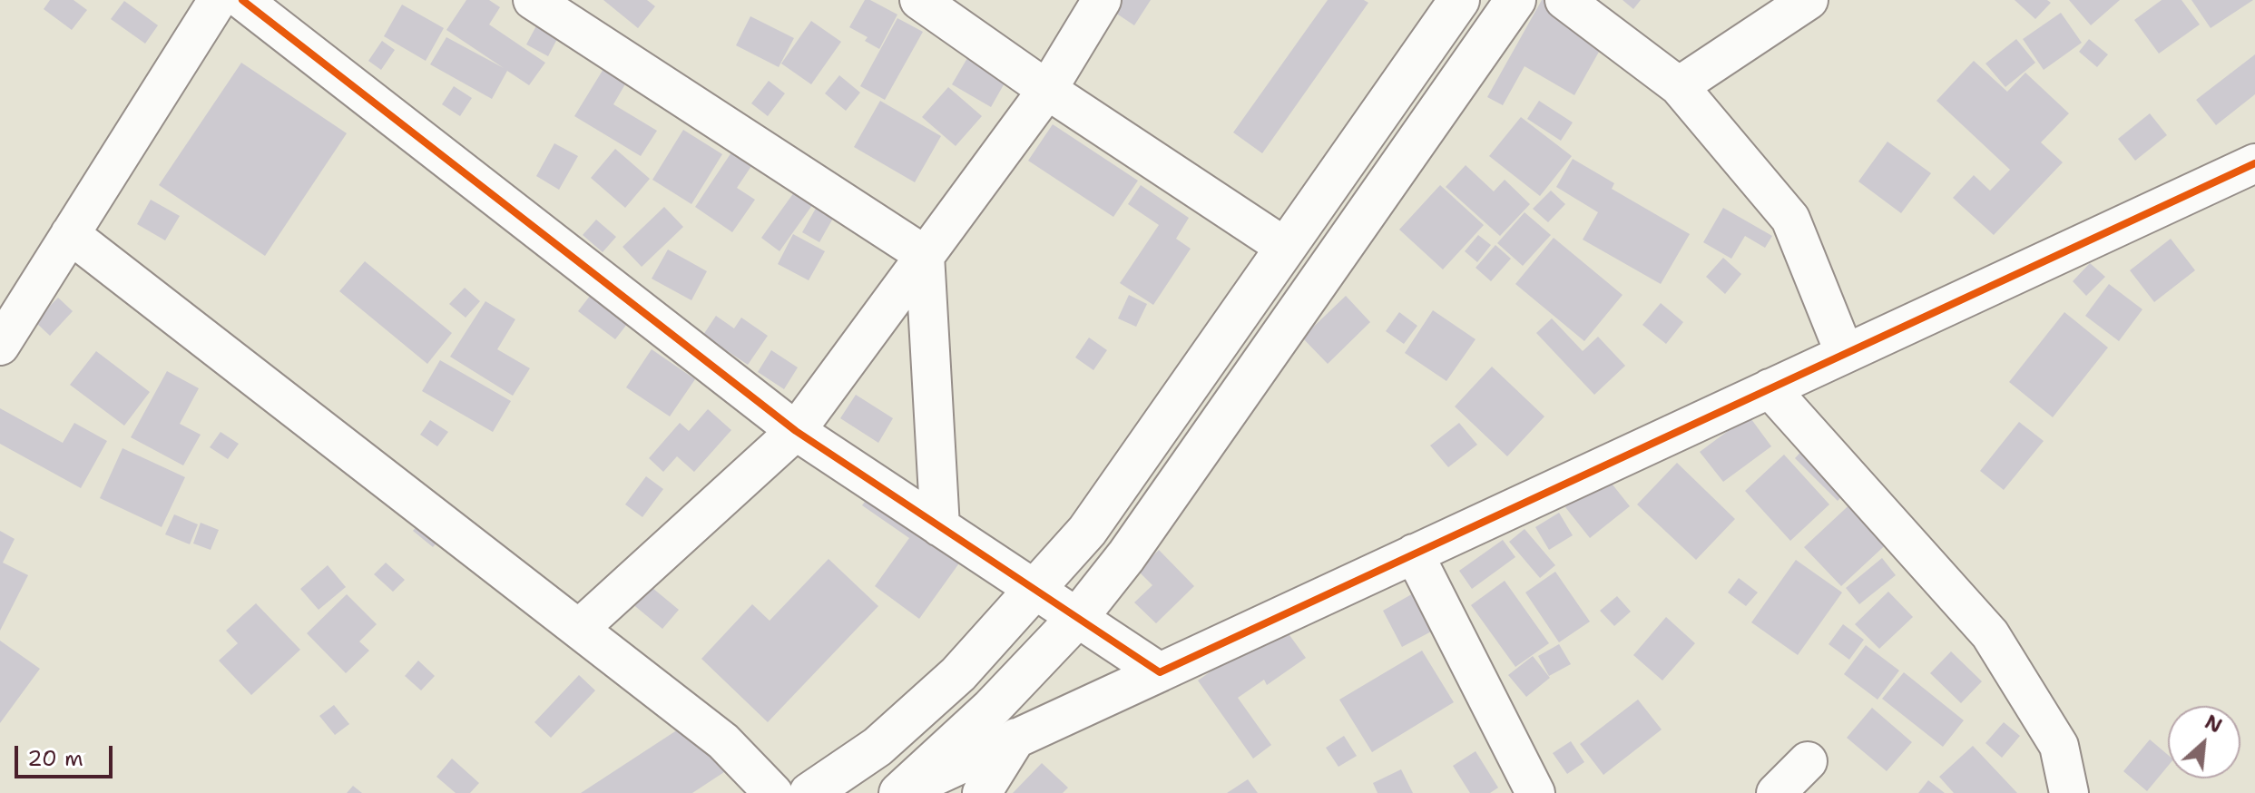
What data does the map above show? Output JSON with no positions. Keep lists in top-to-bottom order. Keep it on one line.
{"scale_bar":"20 m","north":"top right"}
